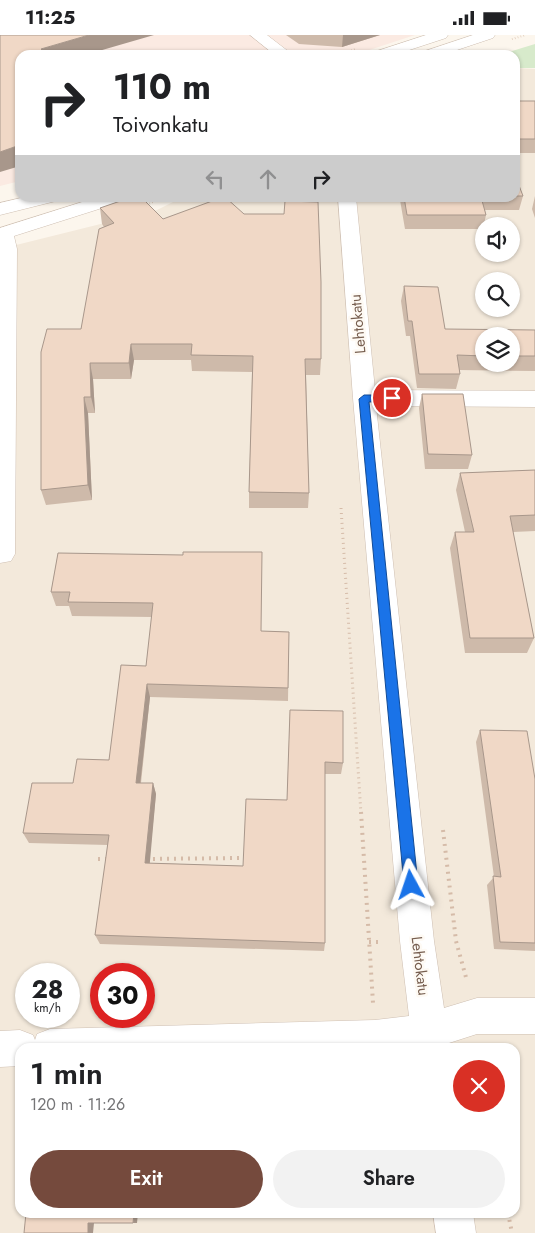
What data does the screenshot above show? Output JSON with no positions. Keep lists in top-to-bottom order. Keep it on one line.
{"streets":{"street":["Lehtokatu"]},"page":{"status":"11:25","turn":["110 m","Toivonkatu"],"speed":"28 km/h","limit":"30","heading":["1 min","120 m · 11:26"],"buttons":["Exit","Share"]}}
